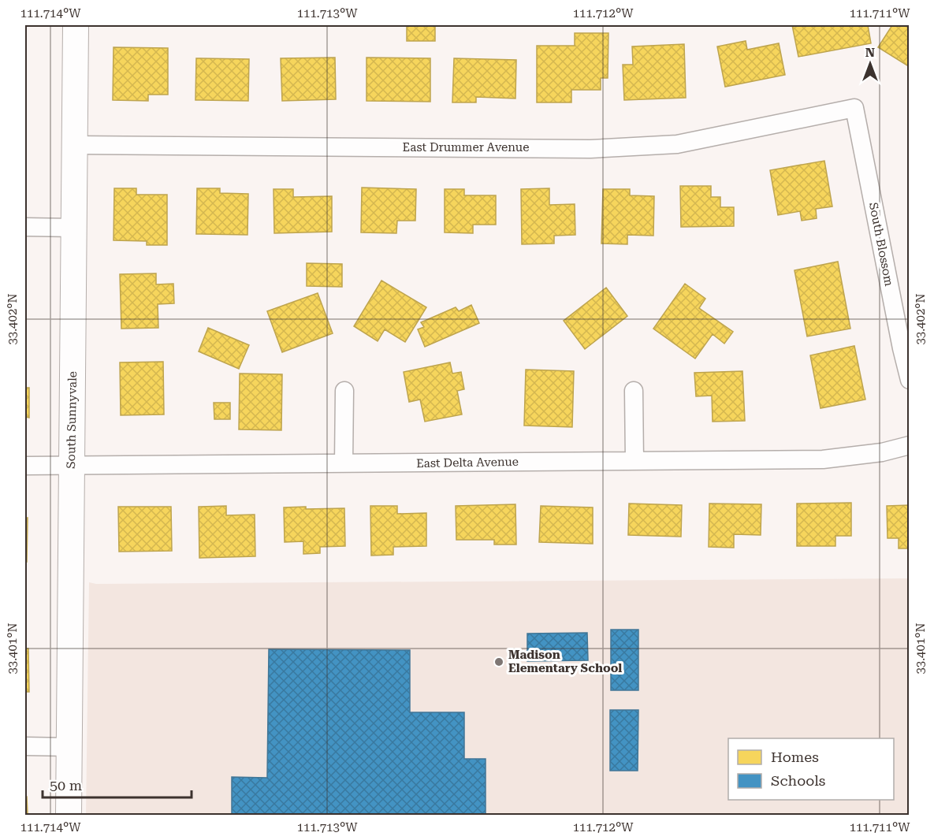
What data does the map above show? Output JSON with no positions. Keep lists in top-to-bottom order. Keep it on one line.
{"streets":{"street":["East Drummer Avenue","South Blossom","South Sunnyvale","East Delta Avenue"]},"crossings":[["East Drummer Avenue","South Blossom"],["East Drummer Avenue","South Sunnyvale"],["South Sunnyvale","East Delta Avenue"]],"places":["Madison Elementary School"],"legend":["Homes","Schools"],"scale_bar":"50 m","north":"top","coordinates":["111.714°W","111.713°W","111.712°W","111.711°W","33.402°N","33.401°N"]}
